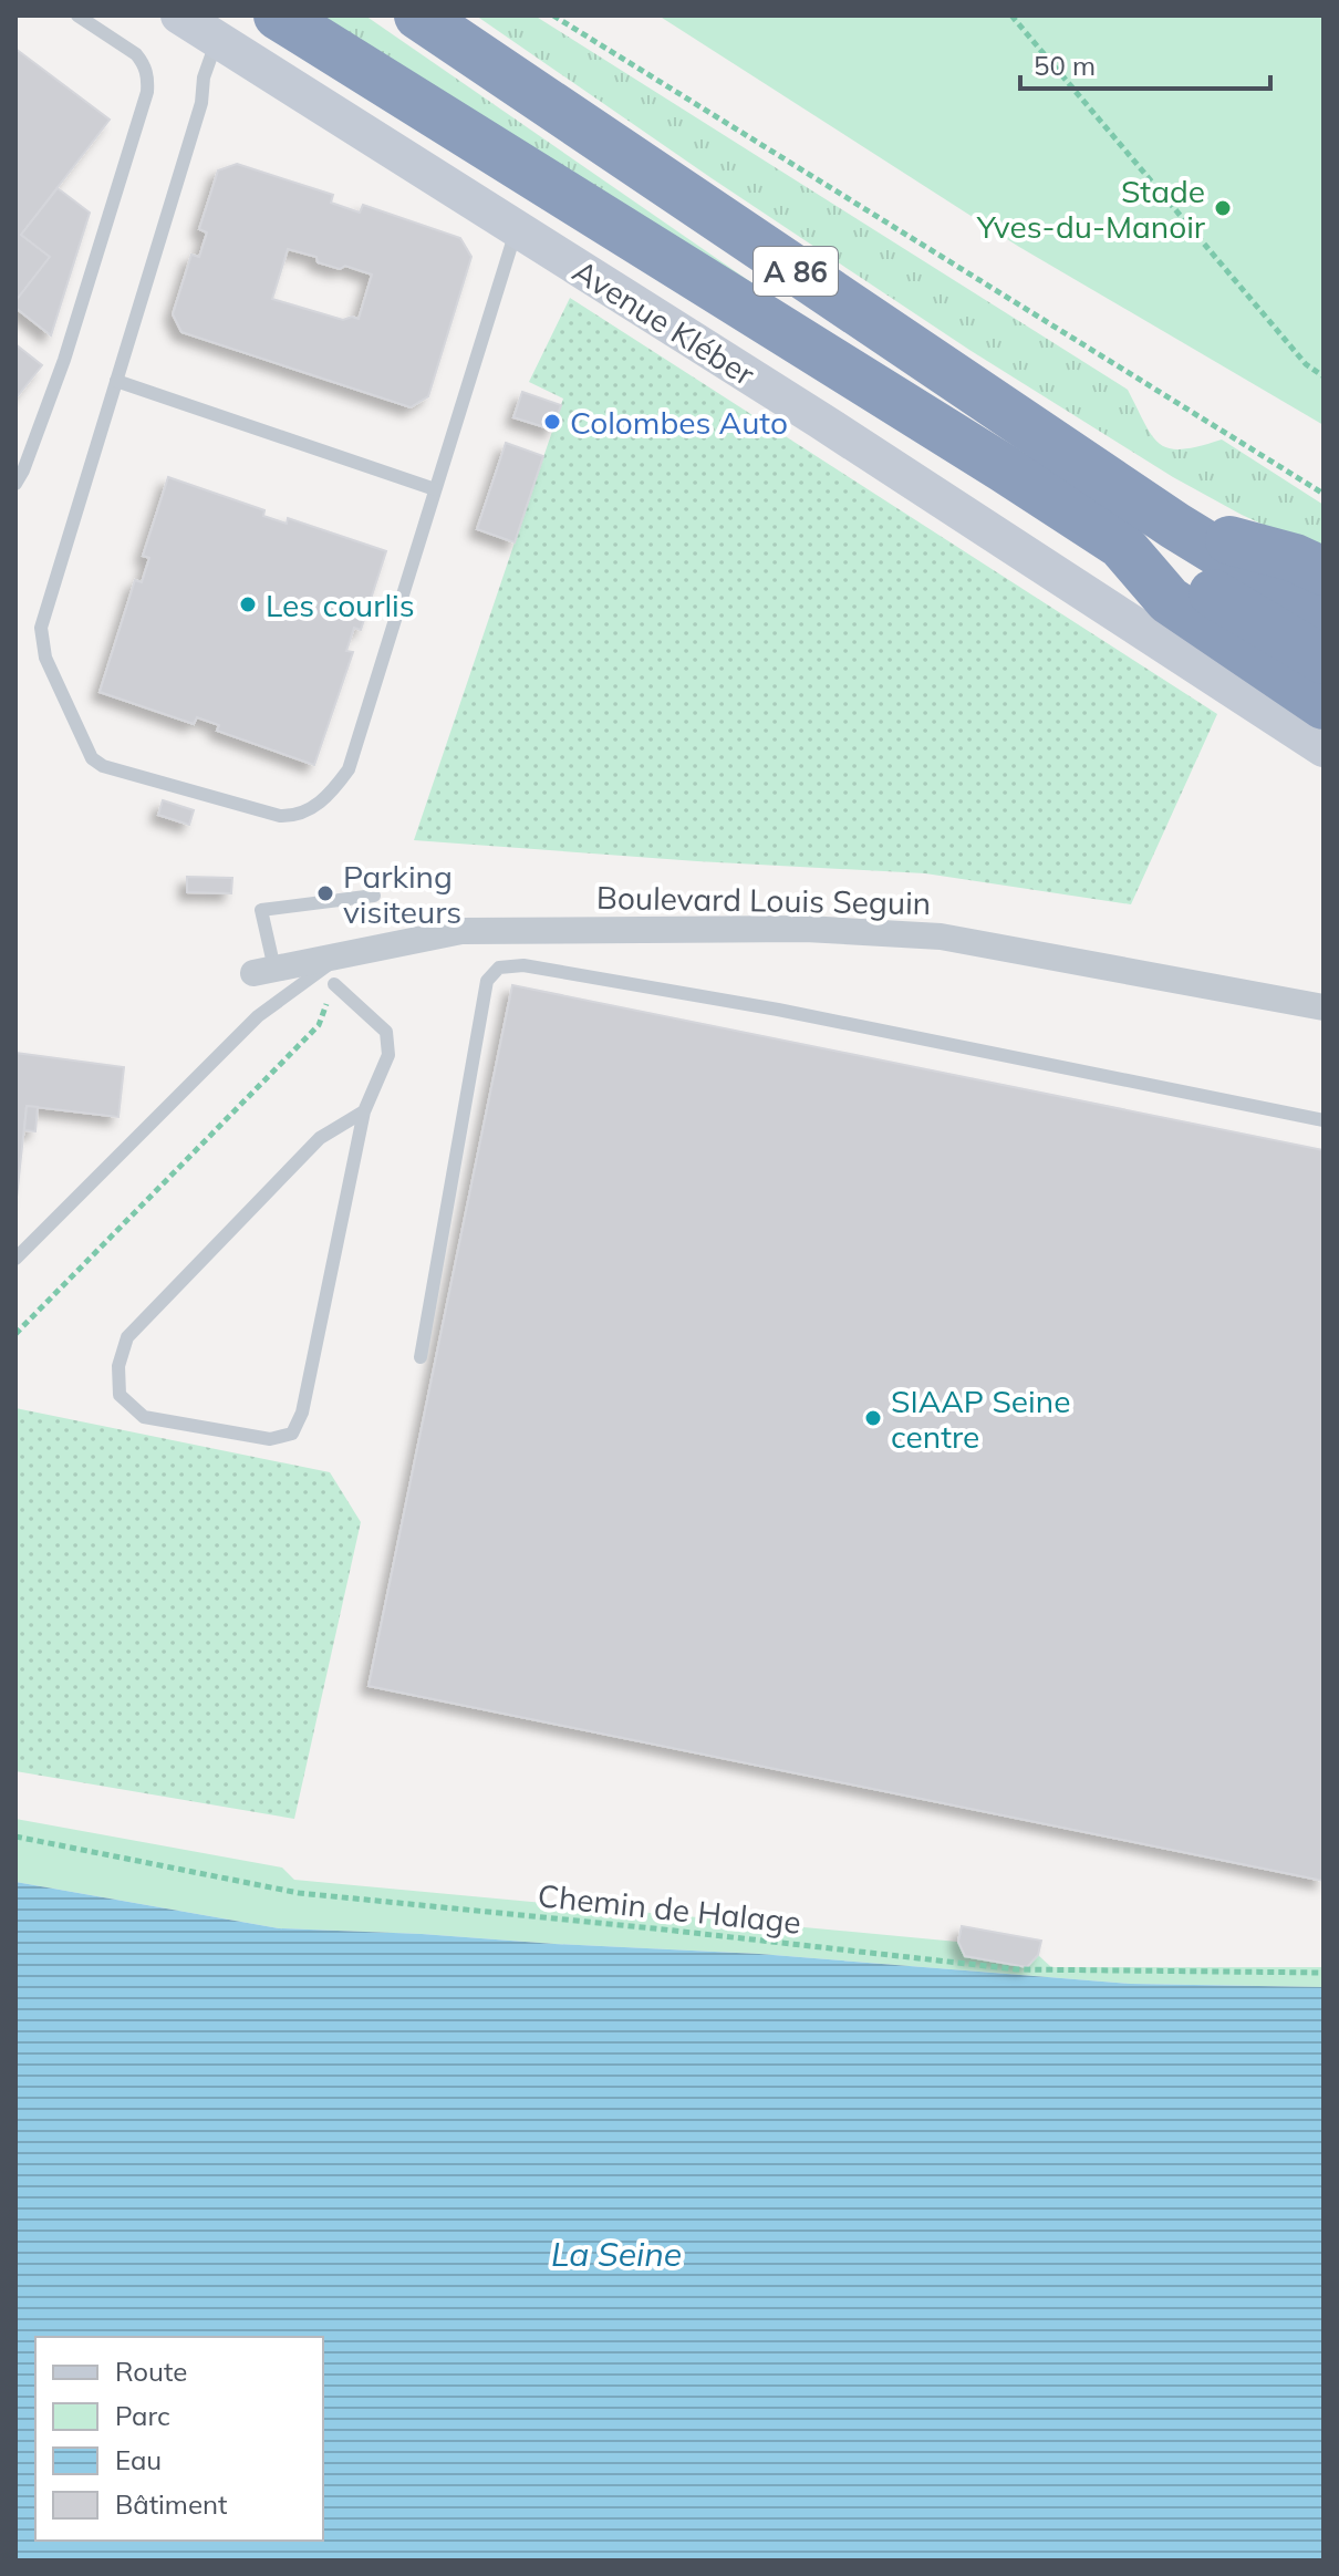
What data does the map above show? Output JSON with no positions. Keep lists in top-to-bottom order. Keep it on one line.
{"streets":{"highway":["A 86"],"street":["Avenue Kléber","Boulevard Louis Seguin"],"path":["Chemin de Halage"]},"water":["La Seine"],"places":["Stade Yves-du-Manoir","Colombes Auto","Les courlis","Parking visiteurs","SIAAP Seine centre"],"legend":["Route","Parc","Eau","Bâtiment"],"scale_bar":"50 m"}
